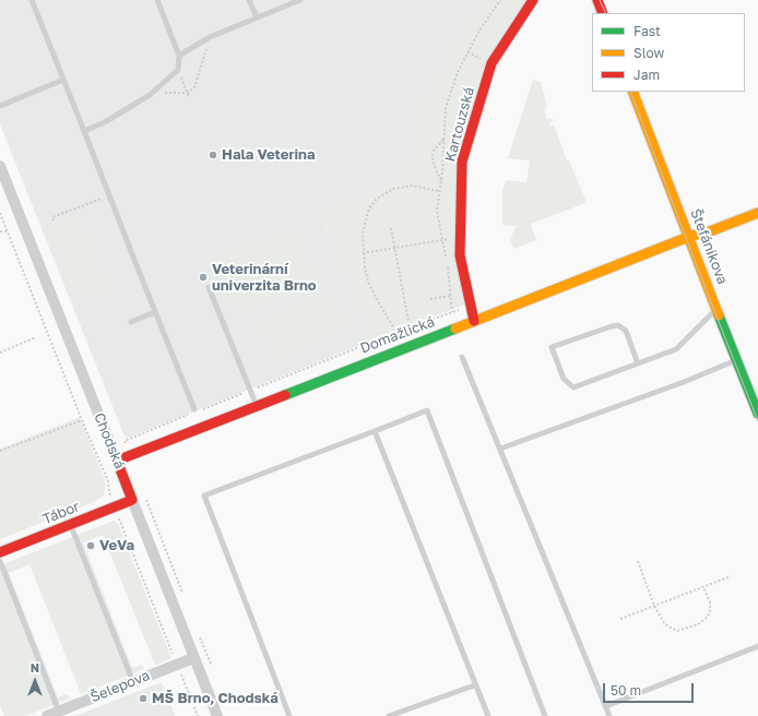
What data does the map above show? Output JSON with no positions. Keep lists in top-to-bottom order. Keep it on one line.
{"streets":{"street":["Kartouzská","Štefánikova","Domažlická","Chodská","Tábor","Šelepova"]},"crossings":[["Kartouzská","Domažlická"],["Štefánikova","Domažlická"],["Domažlická","Chodská"],["Chodská","Tábor"],["Chodská","Šelepova"]],"places":["Hala Veterina","Veterinární univerzita Brno","VeVa","MŠ Brno, Chodská"],"legend":["Fast","Slow","Jam"],"scale_bar":"50 m","north":"top"}
